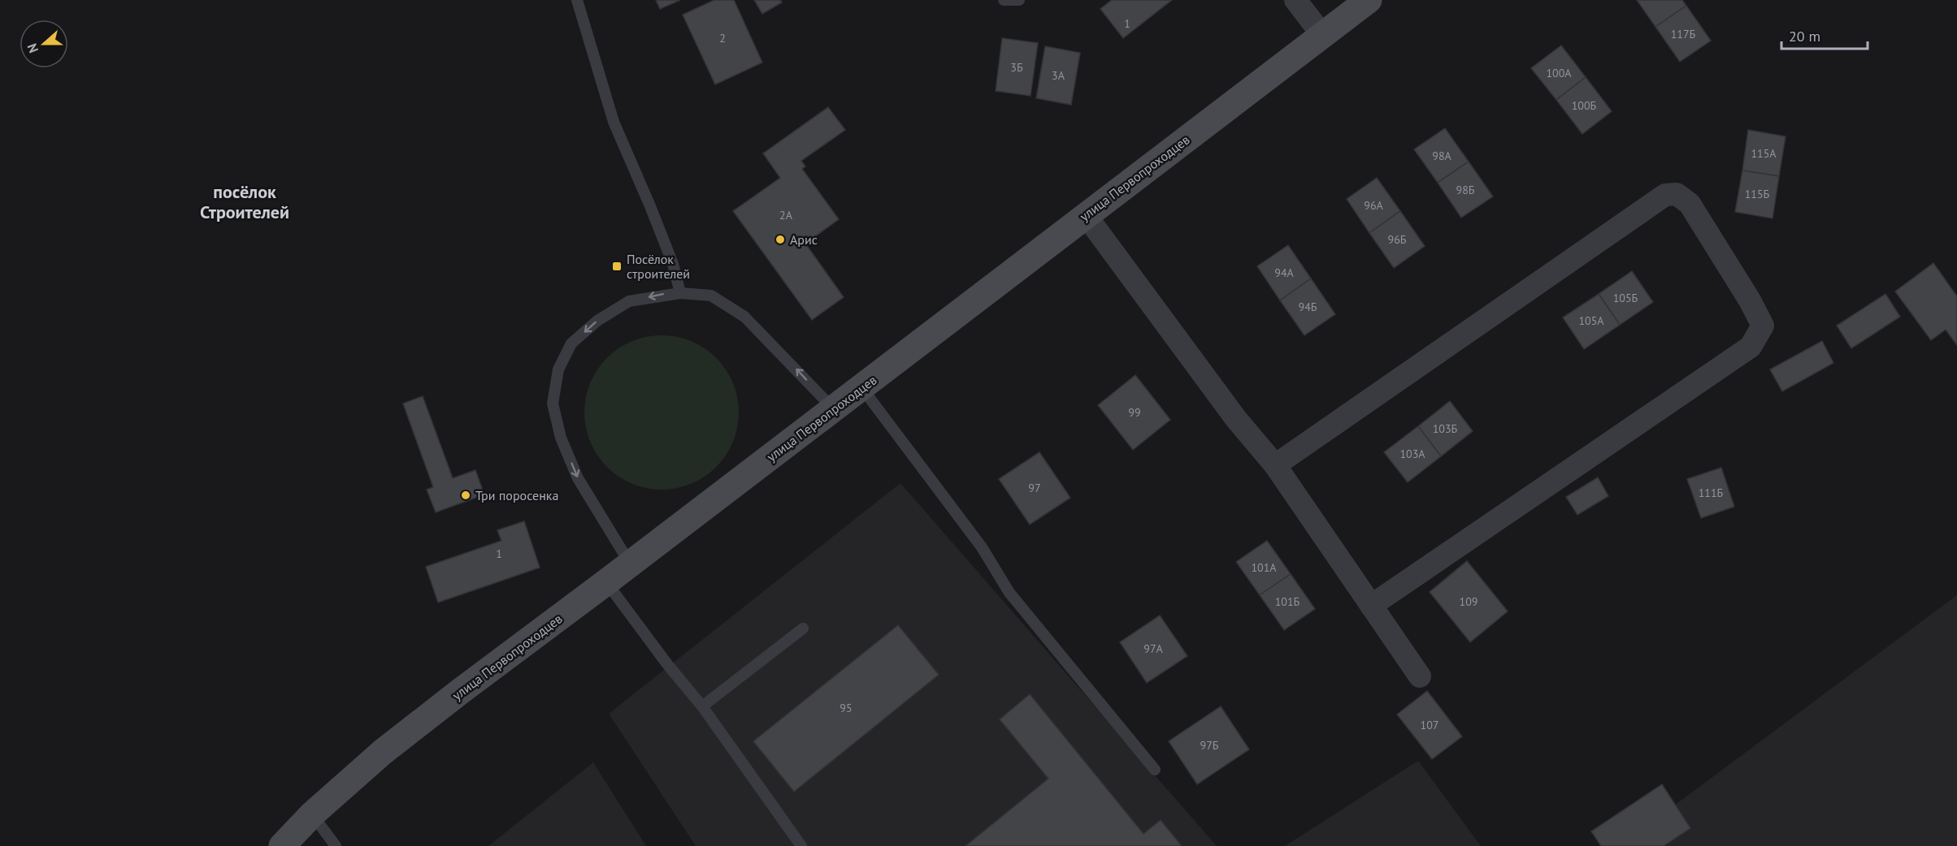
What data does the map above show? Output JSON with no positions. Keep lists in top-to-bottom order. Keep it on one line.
{"streets":{"street":["улица Первопроходцев"]},"districts":["посёлок Строителей"],"places":{"other":["Арис","Три поросенка"],"transit":["Посёлок строителей"]},"house_numbers":["1","117Б","2","3Б","100А","3А","100Б","115А","98А","98Б","115Б","96А","2А","96Б","94А","105Б","94Б","105А","99","103Б","103А","97","111Б","1","101А","101Б","109","97А","95","107","97Б"],"scale_bar":"20 m","north":"left"}
